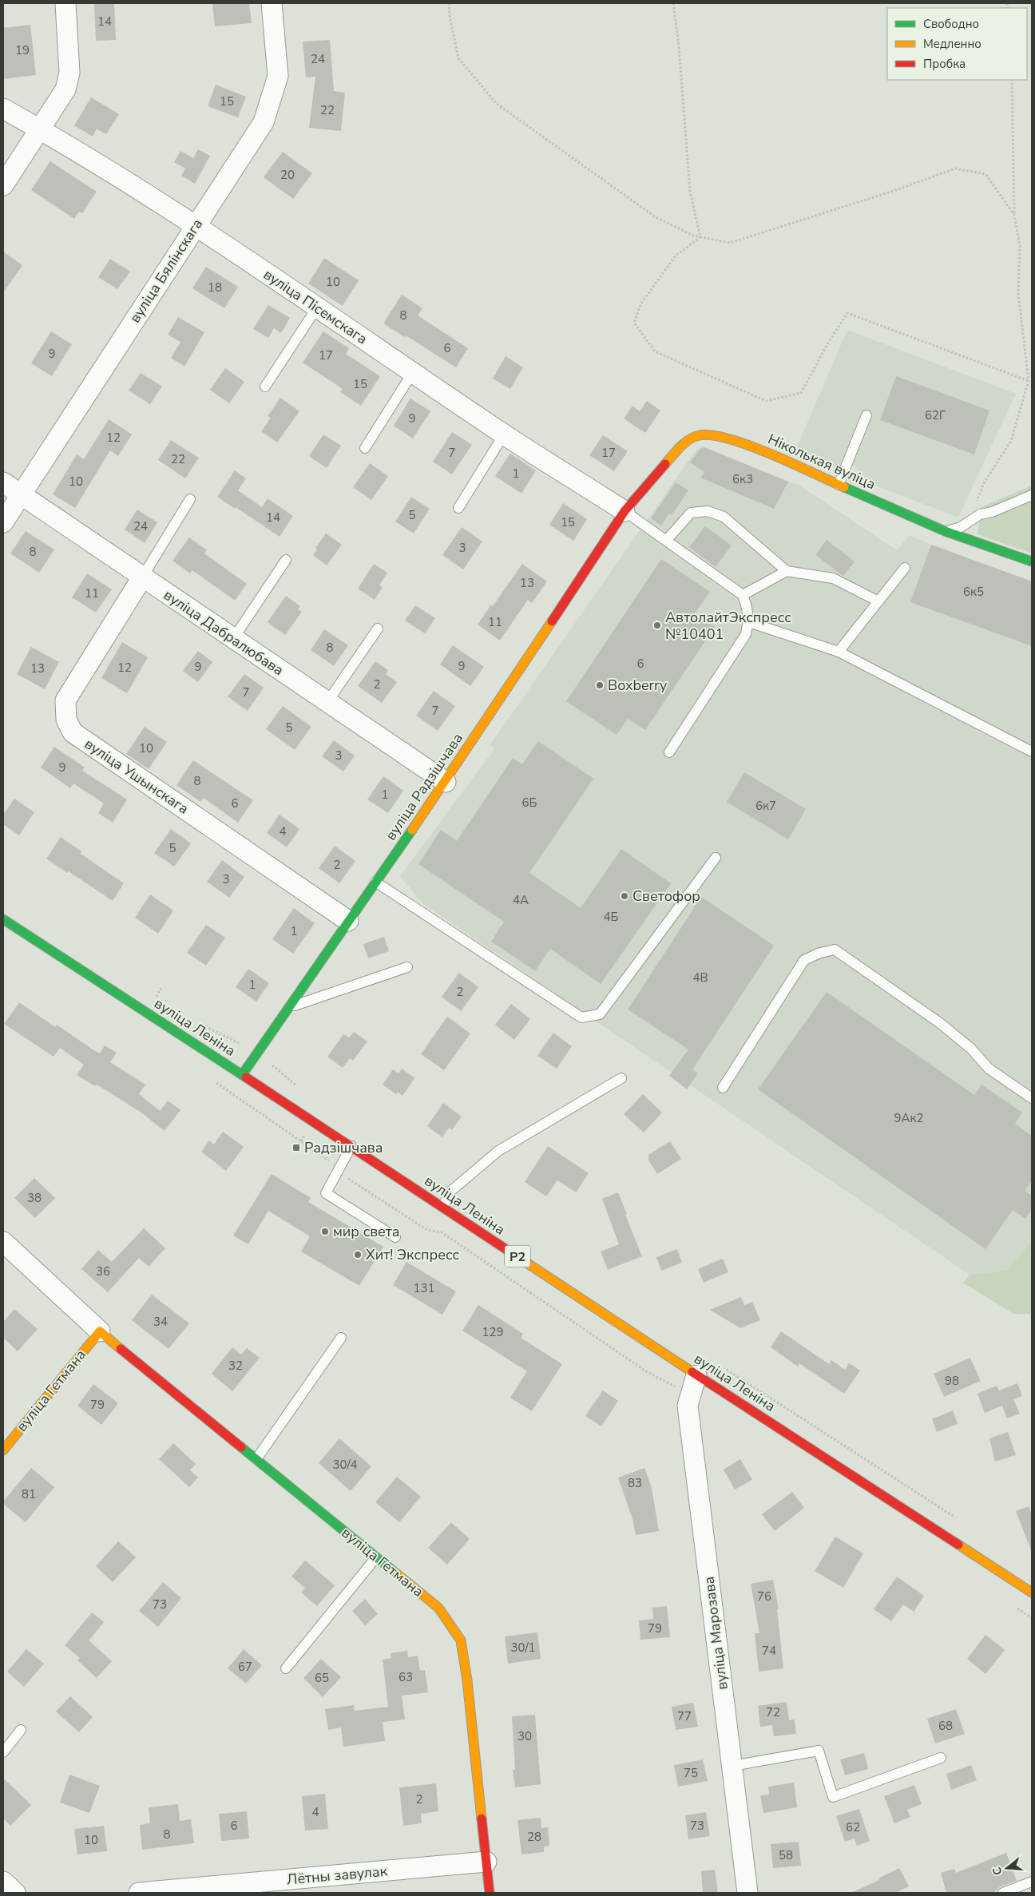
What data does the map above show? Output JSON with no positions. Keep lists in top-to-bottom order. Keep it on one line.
{"streets":{"street":["вуліца Бялінскага","вуліца Пісемскага","Ніколькая вуліца","вуліца Дабралюбава","вуліца Ушынскага","вуліца Радзішчава","вуліца Леніна","Р2","вуліца Гетмана","вуліца Марозава","Лётны завулак"]},"crossings":[["вуліца Бялінскага","вуліца Пісемскага"],["вуліца Бялінскага","вуліца Дабралюбава"],["вуліца Пісемскага","Ніколькая вуліца"],["вуліца Пісемскага","вуліца Радзішчава"],["Ніколькая вуліца","вуліца Радзішчава"],["вуліца Дабралюбава","вуліца Ушынскага"],["вуліца Дабралюбава","вуліца Радзішчава"],["вуліца Ушынскага","вуліца Радзішчава"],["вуліца Радзішчава","вуліца Леніна"],["вуліца Леніна","вуліца Марозава"],["вуліца Гетмана","Лётны завулак"]],"places":{"other":["АвтолайтЭкспресс №10401","Boxberry","Светофор","мир света","Хит! Экспресс"],"transit":["Радзішчава"]},"house_numbers":["14","19","24","15","22","20","10","18","8","6","9","17","15","62Г","9","12","7","17","22","1","6к3","10","5","14","15","24","3","8","13","6к5","11","11","8","6","9","9","12","13","2","7","7","5","10","3","9","8","1","6Б","6","6к7","4","5","2","3","4А","4Б","1","4В","1","2","9Ак2","38","36","131","34","129","32","98","79","30/4","83","81","76","73","79","30/1","74","67","63","65","72","77","68","30","75","2","4","6","73","62","8","28","10","58"],"legend":["Свободно","Медленно","Пробка"],"north":"left"}
